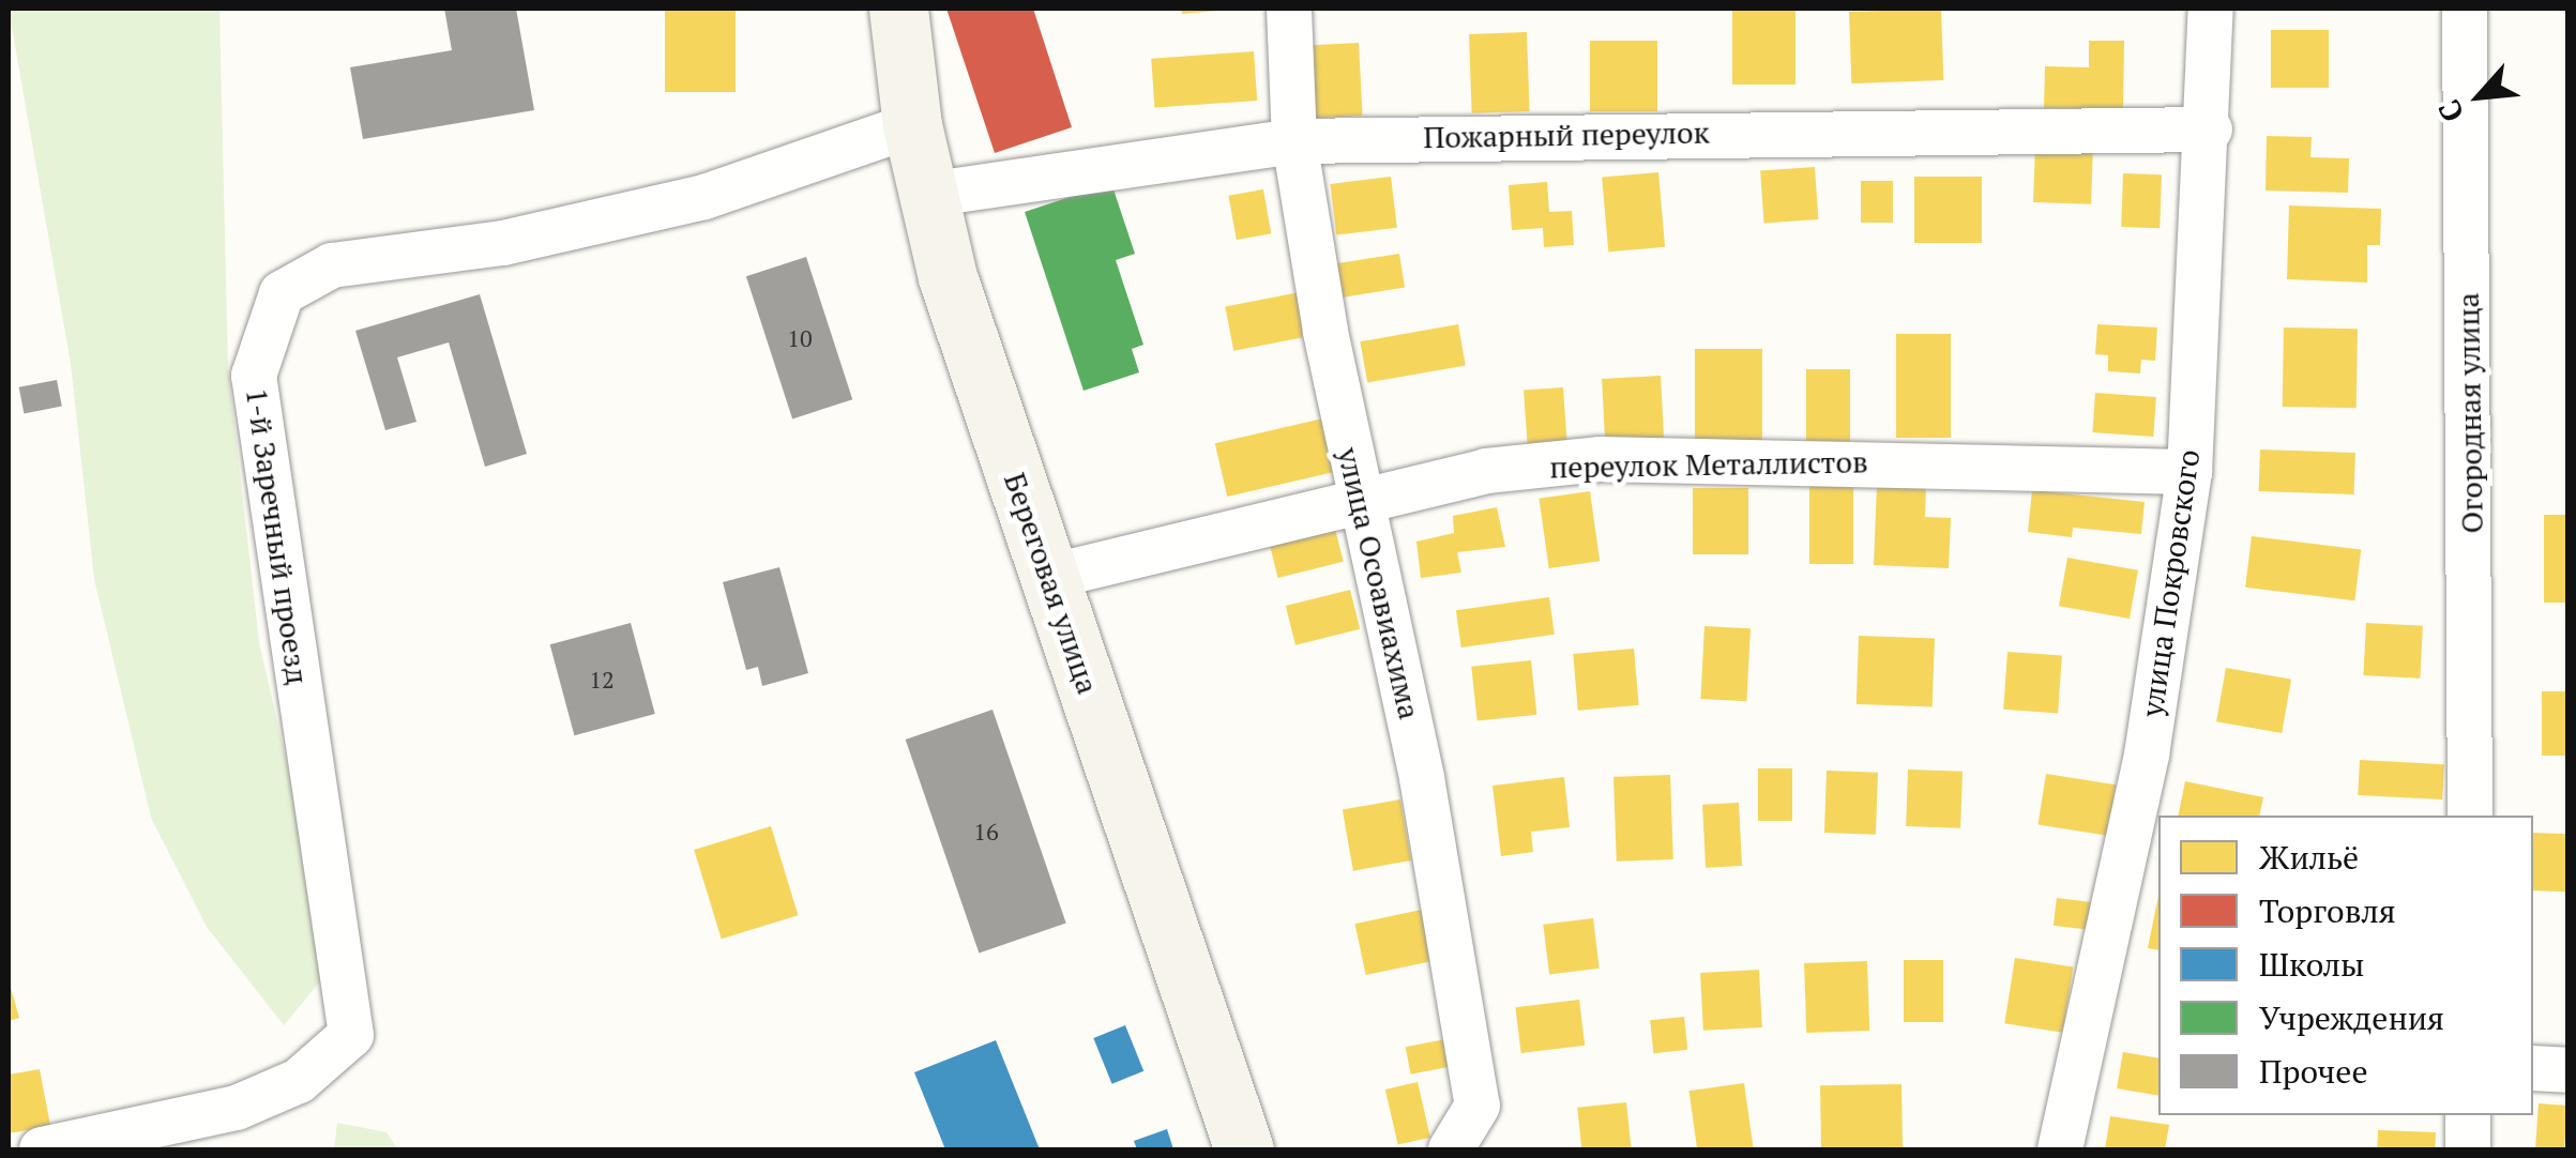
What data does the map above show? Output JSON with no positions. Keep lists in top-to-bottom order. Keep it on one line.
{"streets":{"main road":["Береговая улица"],"street":["Пожарный переулок","Огородная улица","переулок Металлистов","1-й Заречный проезд","улица Осоавиахима","улица Покровского"]},"crossings":[["Пожарный переулок","Береговая улица"],["Пожарный переулок","улица Осоавиахима"],["Пожарный переулок","улица Покровского"],["переулок Металлистов","Береговая улица"],["переулок Металлистов","улица Осоавиахима"],["переулок Металлистов","улица Покровского"],["1-й Заречный проезд","Береговая улица"]],"house_numbers":["10","12","16"],"legend":["Жильё","Торговля","Школы","Учреждения","Прочее"],"north":"bottom left"}
